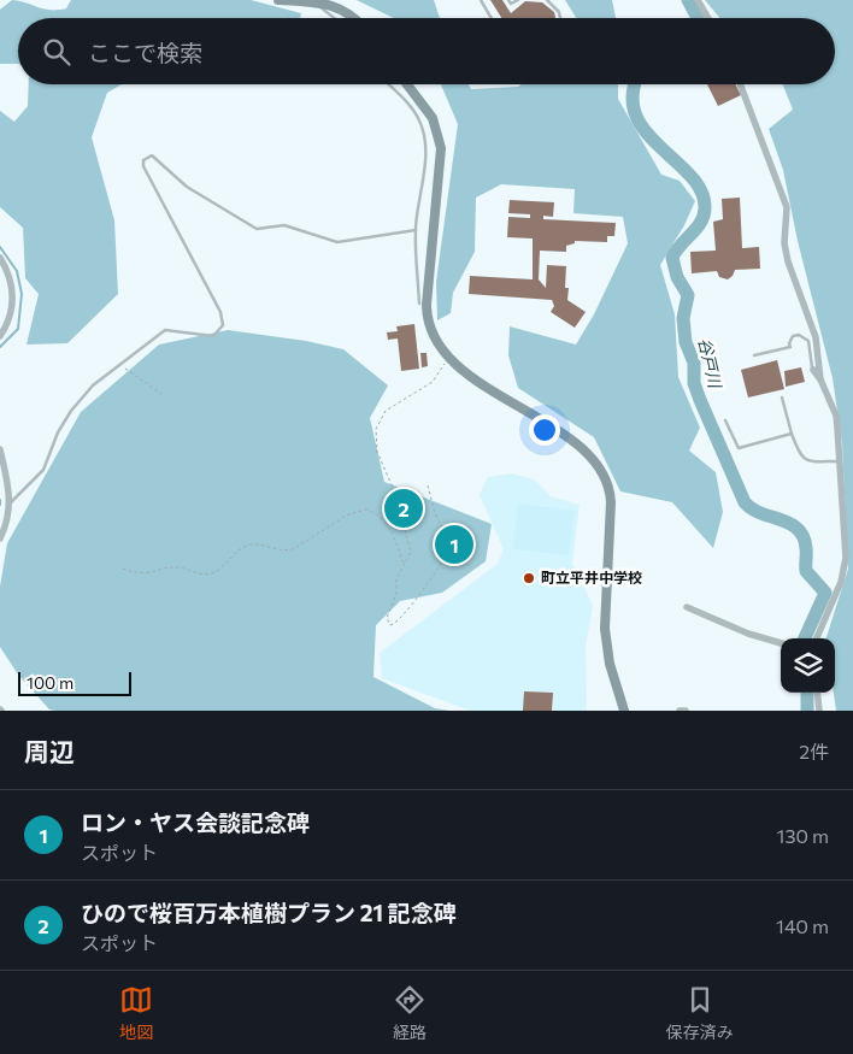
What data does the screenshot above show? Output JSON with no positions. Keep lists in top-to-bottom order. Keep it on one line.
{"water":["谷戸川"],"places":["町立平井中学校"],"scale_bar":"100 m","page":{"search":"ここで検索","pins":["2","1"],"scale":"100 m","heading":["周辺","2件"],"list":[{"mark":"1","name":"ロン・ヤス会談記念碑","note":"スポット","value":"130 m"},{"mark":"2","name":"ひので桜百万本植樹プラン 21 記念碑","note":"スポット","value":"140 m"}],"nav":["地図","経路","保存済み"]}}
